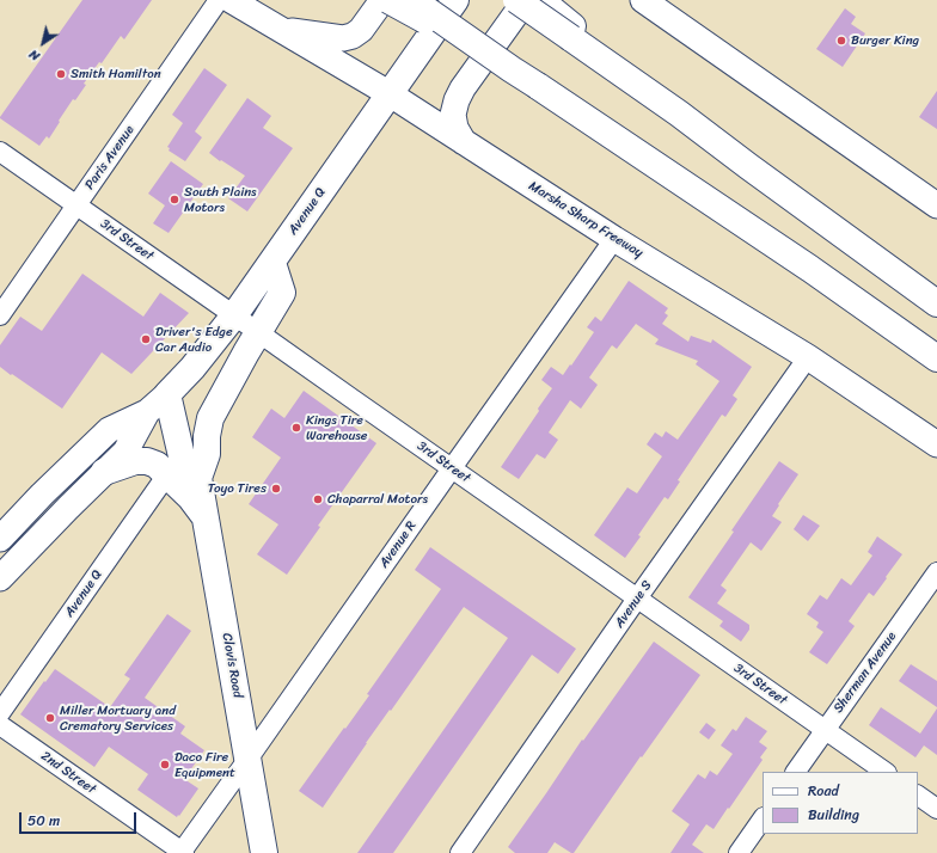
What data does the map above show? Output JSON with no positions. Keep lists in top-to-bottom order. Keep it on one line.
{"streets":{"highway":["Avenue Q","Clovis Road"],"main road":["Marsha Sharp Freeway"],"street":["Paris Avenue","3rd Street","Avenue R","Avenue S","Sherman Avenue","2nd Street"]},"crossings":[["Paris Avenue","3rd Street"],["Avenue Q","Marsha Sharp Freeway"],["Avenue Q","3rd Street"],["Avenue Q","Clovis Road"],["Marsha Sharp Freeway","Avenue R"],["Marsha Sharp Freeway","Avenue S"],["3rd Street","Avenue R"],["3rd Street","Avenue S"],["3rd Street","Clovis Road"],["3rd Street","Sherman Avenue"],["Avenue R","Clovis Road"],["Avenue R","2nd Street"]],"places":["Burger King","Smith Hamilton","South Plains Motors","Driver's Edge Car Audio","Kings Tire Warehouse","Toyo Tires","Chaparral Motors","Miller Mortuary and Crematory Services","Daco Fire Equipment"],"legend":["Road","Building"],"scale_bar":"50 m","north":"bottom left"}
